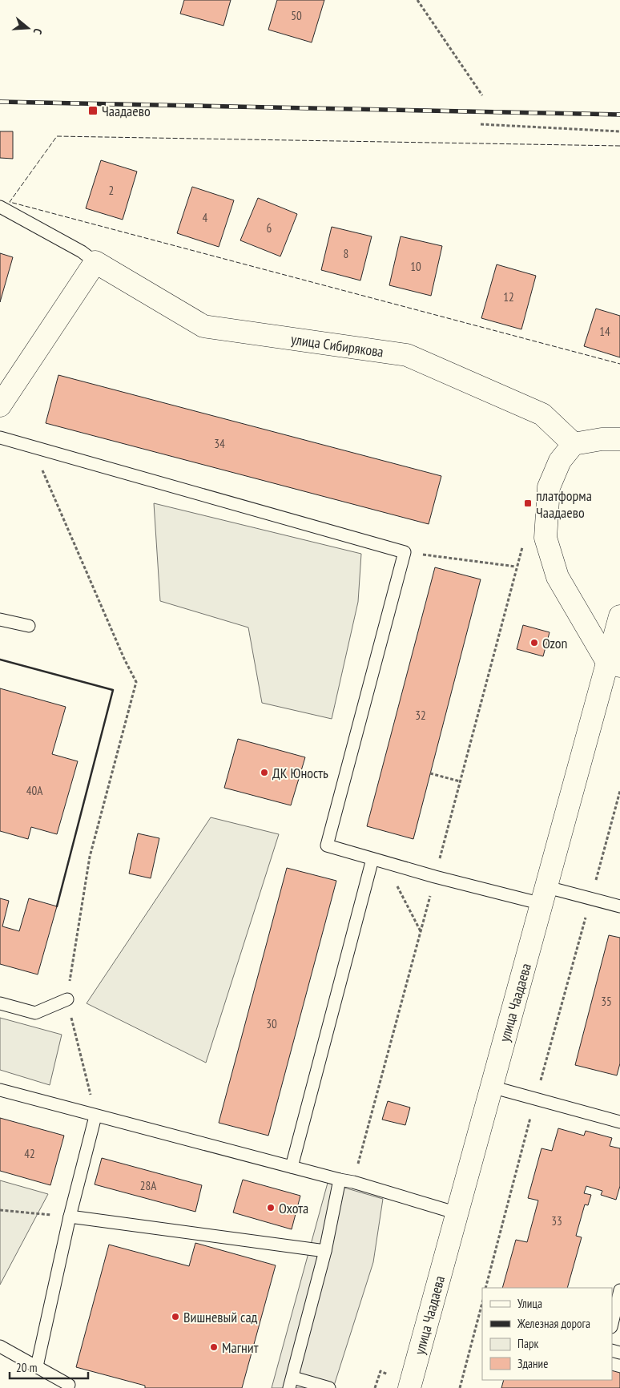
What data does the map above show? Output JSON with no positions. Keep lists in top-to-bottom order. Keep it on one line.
{"streets":{"street":["улица Сибирякова","улица Чаадаева"]},"places":{"transit":["Чаадаево","платформа Чаадаево"],"other":["Ozon","ДК Юность","Охота","Вишневый сад","Магнит"]},"house_numbers":["50","2","4","6","8","10","12","14","34","32","40А","35","30","42","28А","33"],"legend":["Улица","Железная дорога","Парк","Здание"],"scale_bar":"20 m","north":"right"}
